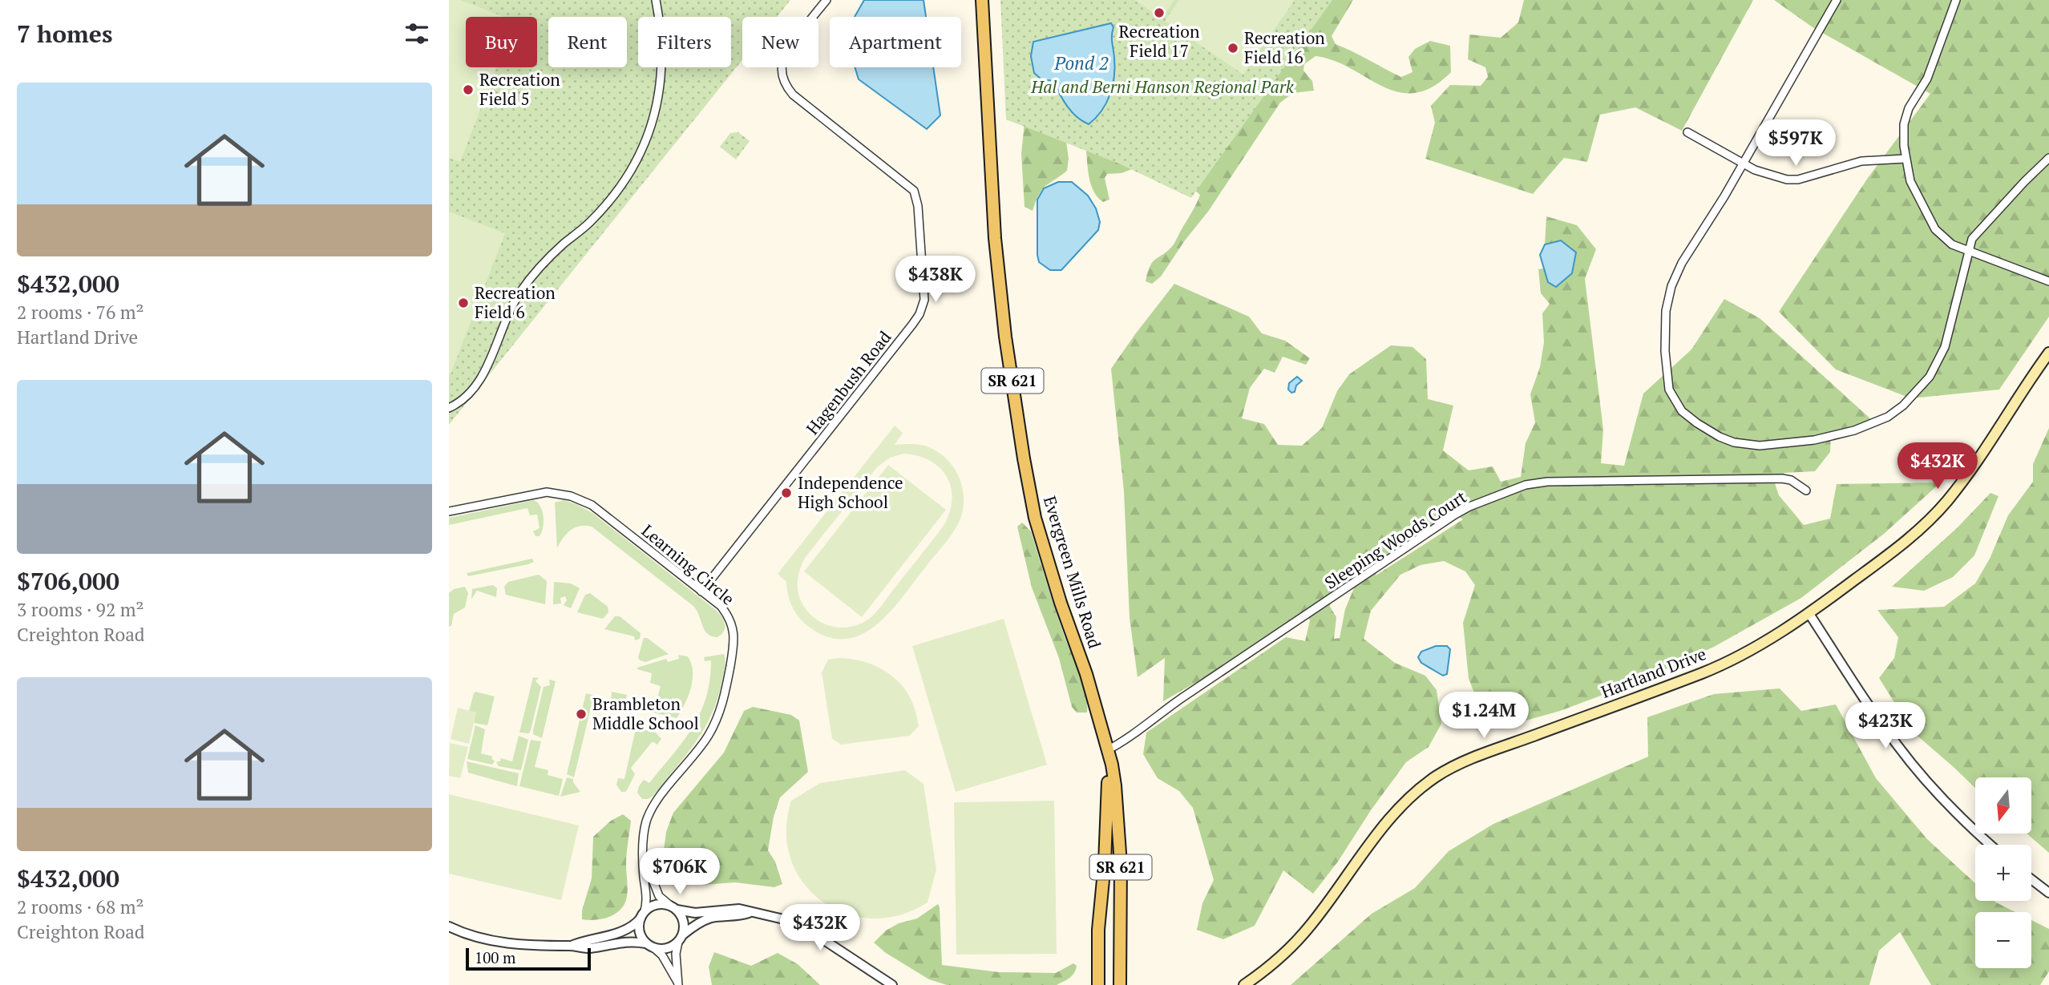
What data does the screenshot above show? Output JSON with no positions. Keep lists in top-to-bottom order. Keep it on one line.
{"streets":{"main road":["SR 621","Evergreen Mills Road","Hartland Drive"],"street":["Hagenbush Road","Sleeping Woods Court","Learning Circle"]},"crossings":[["Hagenbush Road","Learning Circle"],["Sleeping Woods Court","Evergreen Mills Road"]],"water":["Pond 2"],"parks":["Hal and Berni Hanson Regional Park"],"places":["Recreation Field 17","Recreation Field 16","Recreation Field 5","Recreation Field 6","Independence High School","Brambleton Middle School"],"scale_bar":"100 m","north":"bottom","page":{"heading":"7 homes","chip":["Buy","Rent","Filters","New","Apartment"],"list":[{"name":"$432,000","note":"2 rooms · 76 m² · Hartland Drive"},{"name":"$706,000","note":"3 rooms · 92 m² · Creighton Road"},{"name":"$432,000","note":"2 rooms · 68 m² · Creighton Road"}],"price":["$597K","$438K","$432K","$1.24M","$423K","$706K","$432K"],"map_buttons":["+","−"],"scale":"100 m"}}
